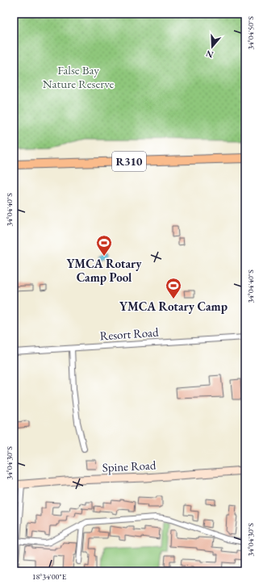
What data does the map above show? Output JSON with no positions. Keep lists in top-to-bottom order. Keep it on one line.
{"streets":{"main road":["R310","Spine Road"],"street":["Resort Road"]},"parks":["False Bay Nature Reserve"],"places":{"sports":["YMCA Rotary Camp Pool","YMCA Rotary Camp"]},"north":"bottom","coordinates":["34°04'50\"S","34°04'40\"S","34°04'30\"S","18°34'00\"E"]}
